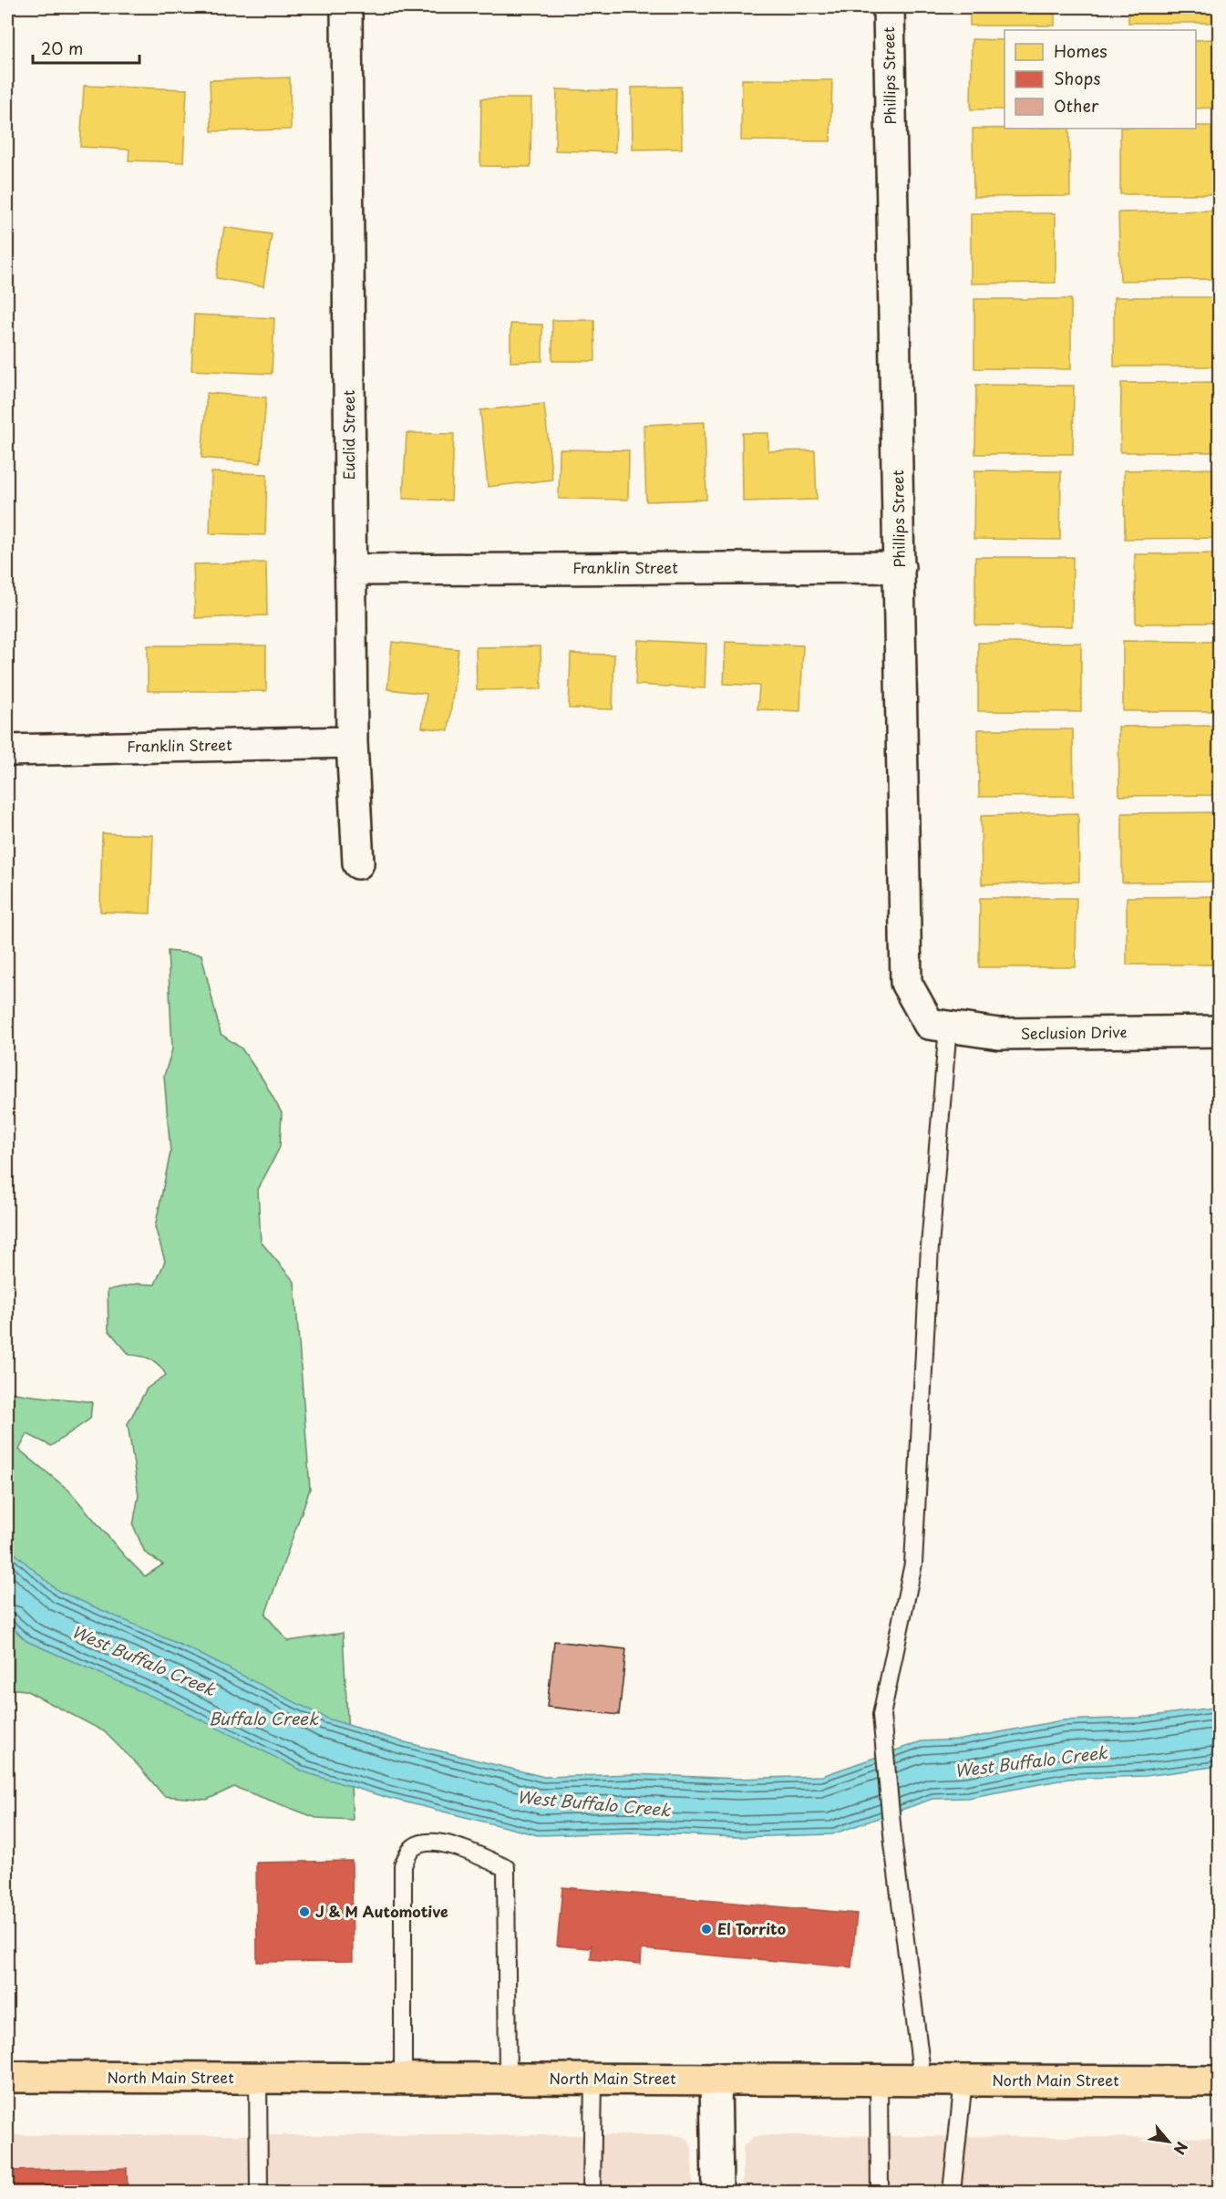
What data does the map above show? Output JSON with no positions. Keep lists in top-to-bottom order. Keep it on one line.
{"streets":{"main road":["North Main Street"],"street":["Phillips Street","Euclid Street","Franklin Street","Seclusion Drive"]},"crossings":[["Phillips Street","Franklin Street"],["Phillips Street","Seclusion Drive"],["Euclid Street","Franklin Street"]],"water":["West Buffalo Creek","Buffalo Creek"],"places":["J & M Automotive","El Torrito"],"legend":["Homes","Shops","Other"],"scale_bar":"20 m","north":"bottom right"}
